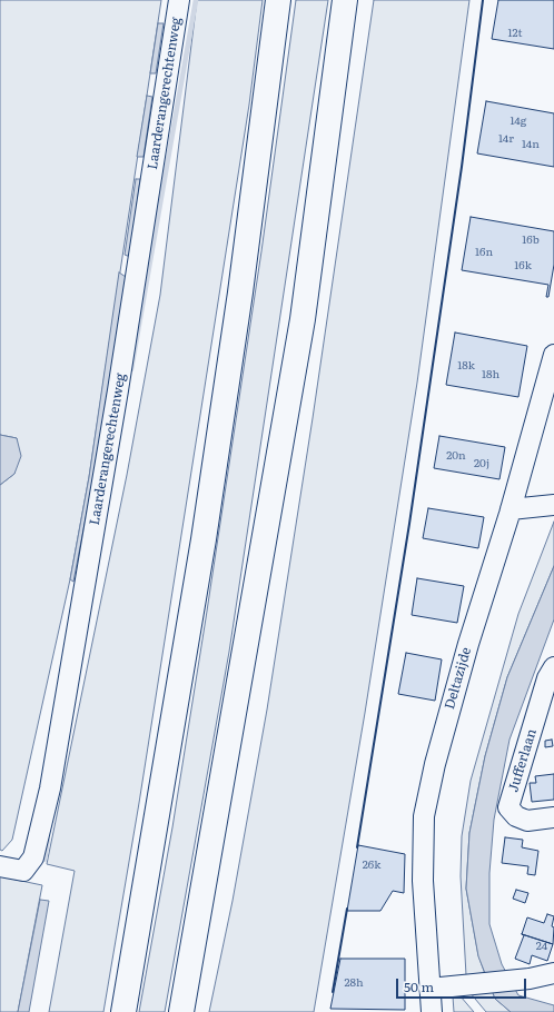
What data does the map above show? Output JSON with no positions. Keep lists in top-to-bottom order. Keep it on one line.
{"streets":{"street":["Laarderangerechtenweg","Deltazijde","Jufferlaan"]},"house_numbers":["12t","14g","14r","14n","16b","16n","16k","18k","18h","20n","20j","26k","24","28h"],"scale_bar":"50 m"}
